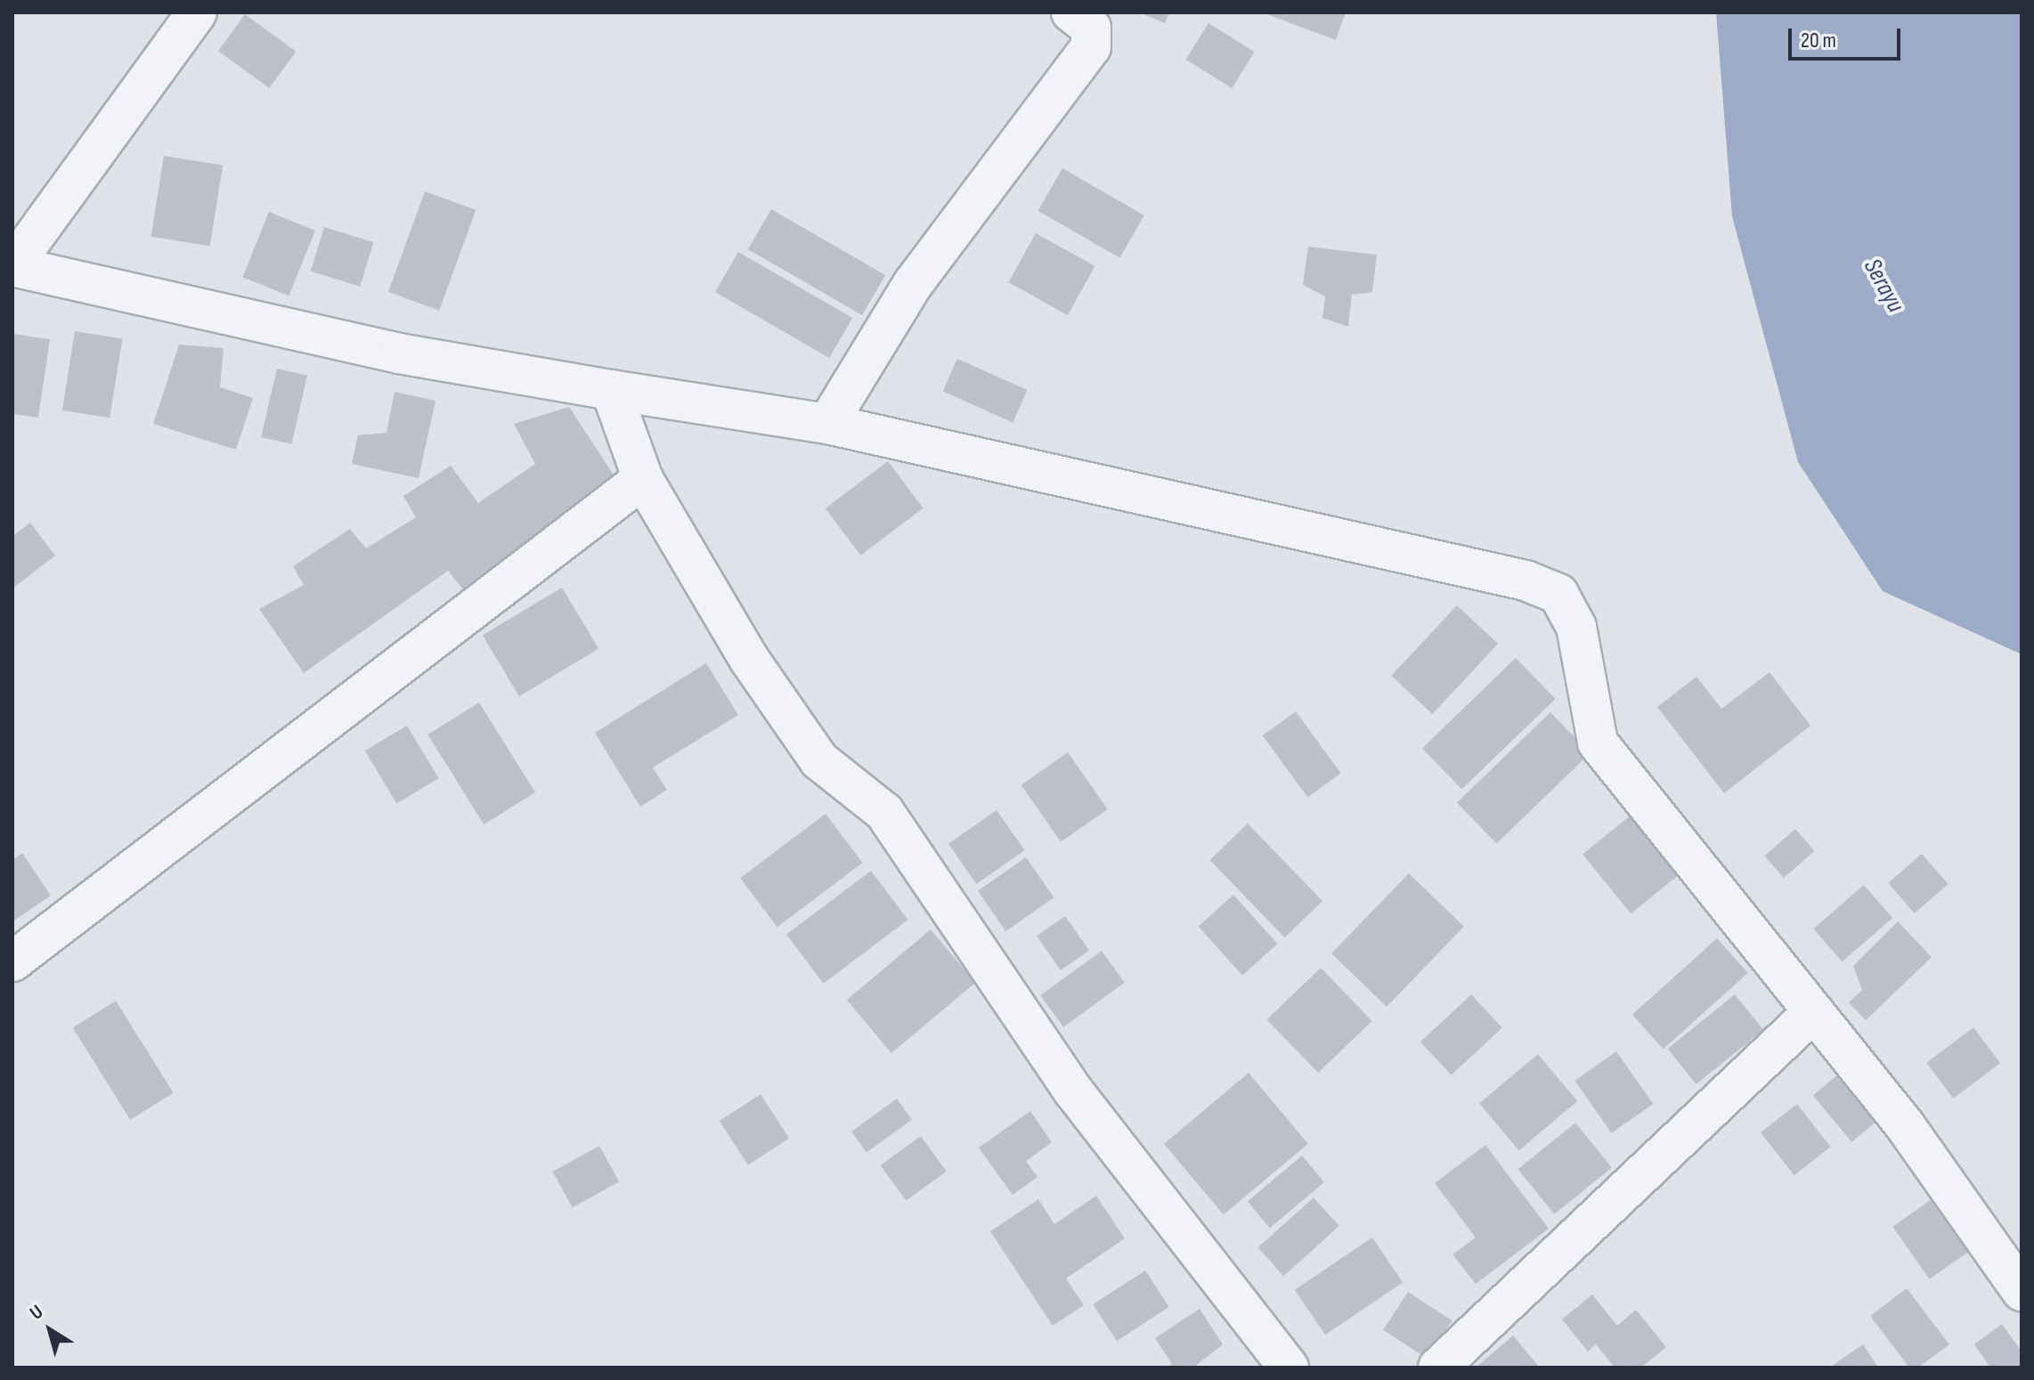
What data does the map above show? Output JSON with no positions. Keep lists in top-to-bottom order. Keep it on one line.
{"water":["Serayu"],"scale_bar":"20 m","north":"top left"}
